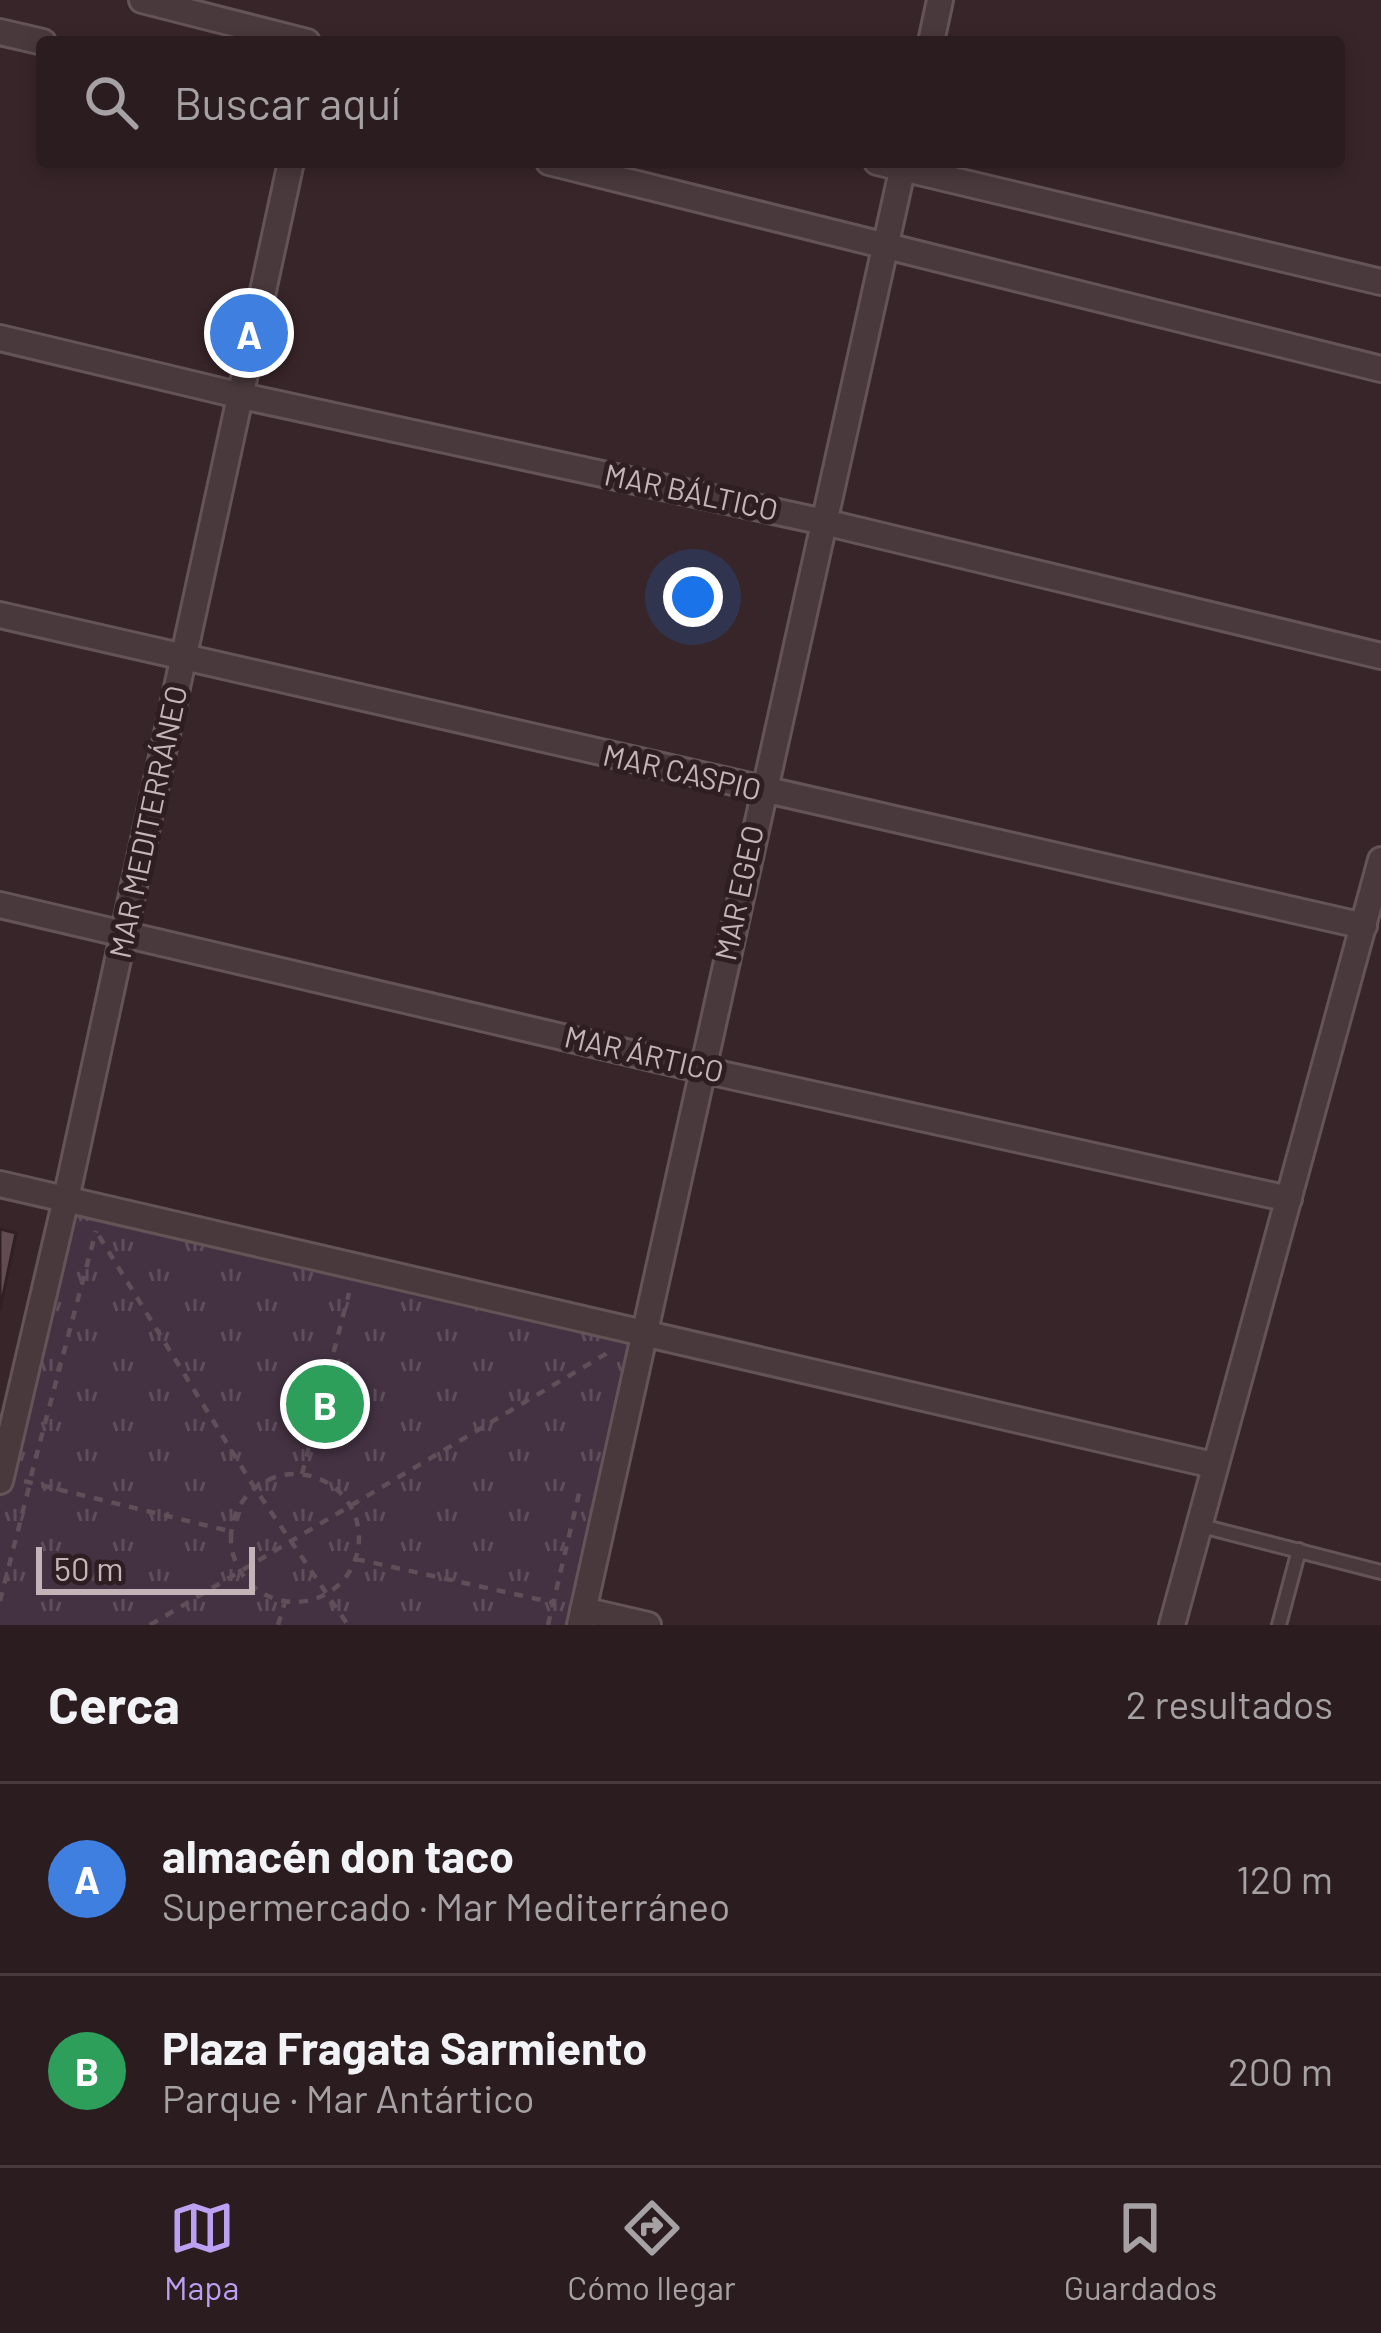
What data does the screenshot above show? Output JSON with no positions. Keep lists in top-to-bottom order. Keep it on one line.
{"streets":{"street":["MAR BÁLTICO","MAR CASPIO","MAR MEDITERRÁNEO","MAR EGEO","MAR ÁRTICO"]},"crossings":[["MAR BÁLTICO","MAR MEDITERRÁNEO"],["MAR BÁLTICO","MAR EGEO"],["MAR CASPIO","MAR MEDITERRÁNEO"],["MAR CASPIO","MAR EGEO"],["MAR MEDITERRÁNEO","MAR ÁRTICO"],["MAR EGEO","MAR ÁRTICO"]],"scale_bar":"50 m","page":{"search":"Buscar aquí","pins":["A","B"],"scale":"50 m","heading":["Cerca","2 resultados"],"list":[{"mark":"A","name":"almacén don taco","note":"Supermercado · Mar Mediterráneo","value":"120 m"},{"mark":"B","name":"Plaza Fragata Sarmiento","note":"Parque · Mar Antártico","value":"200 m"}],"nav":["Mapa","Cómo llegar","Guardados"]}}
